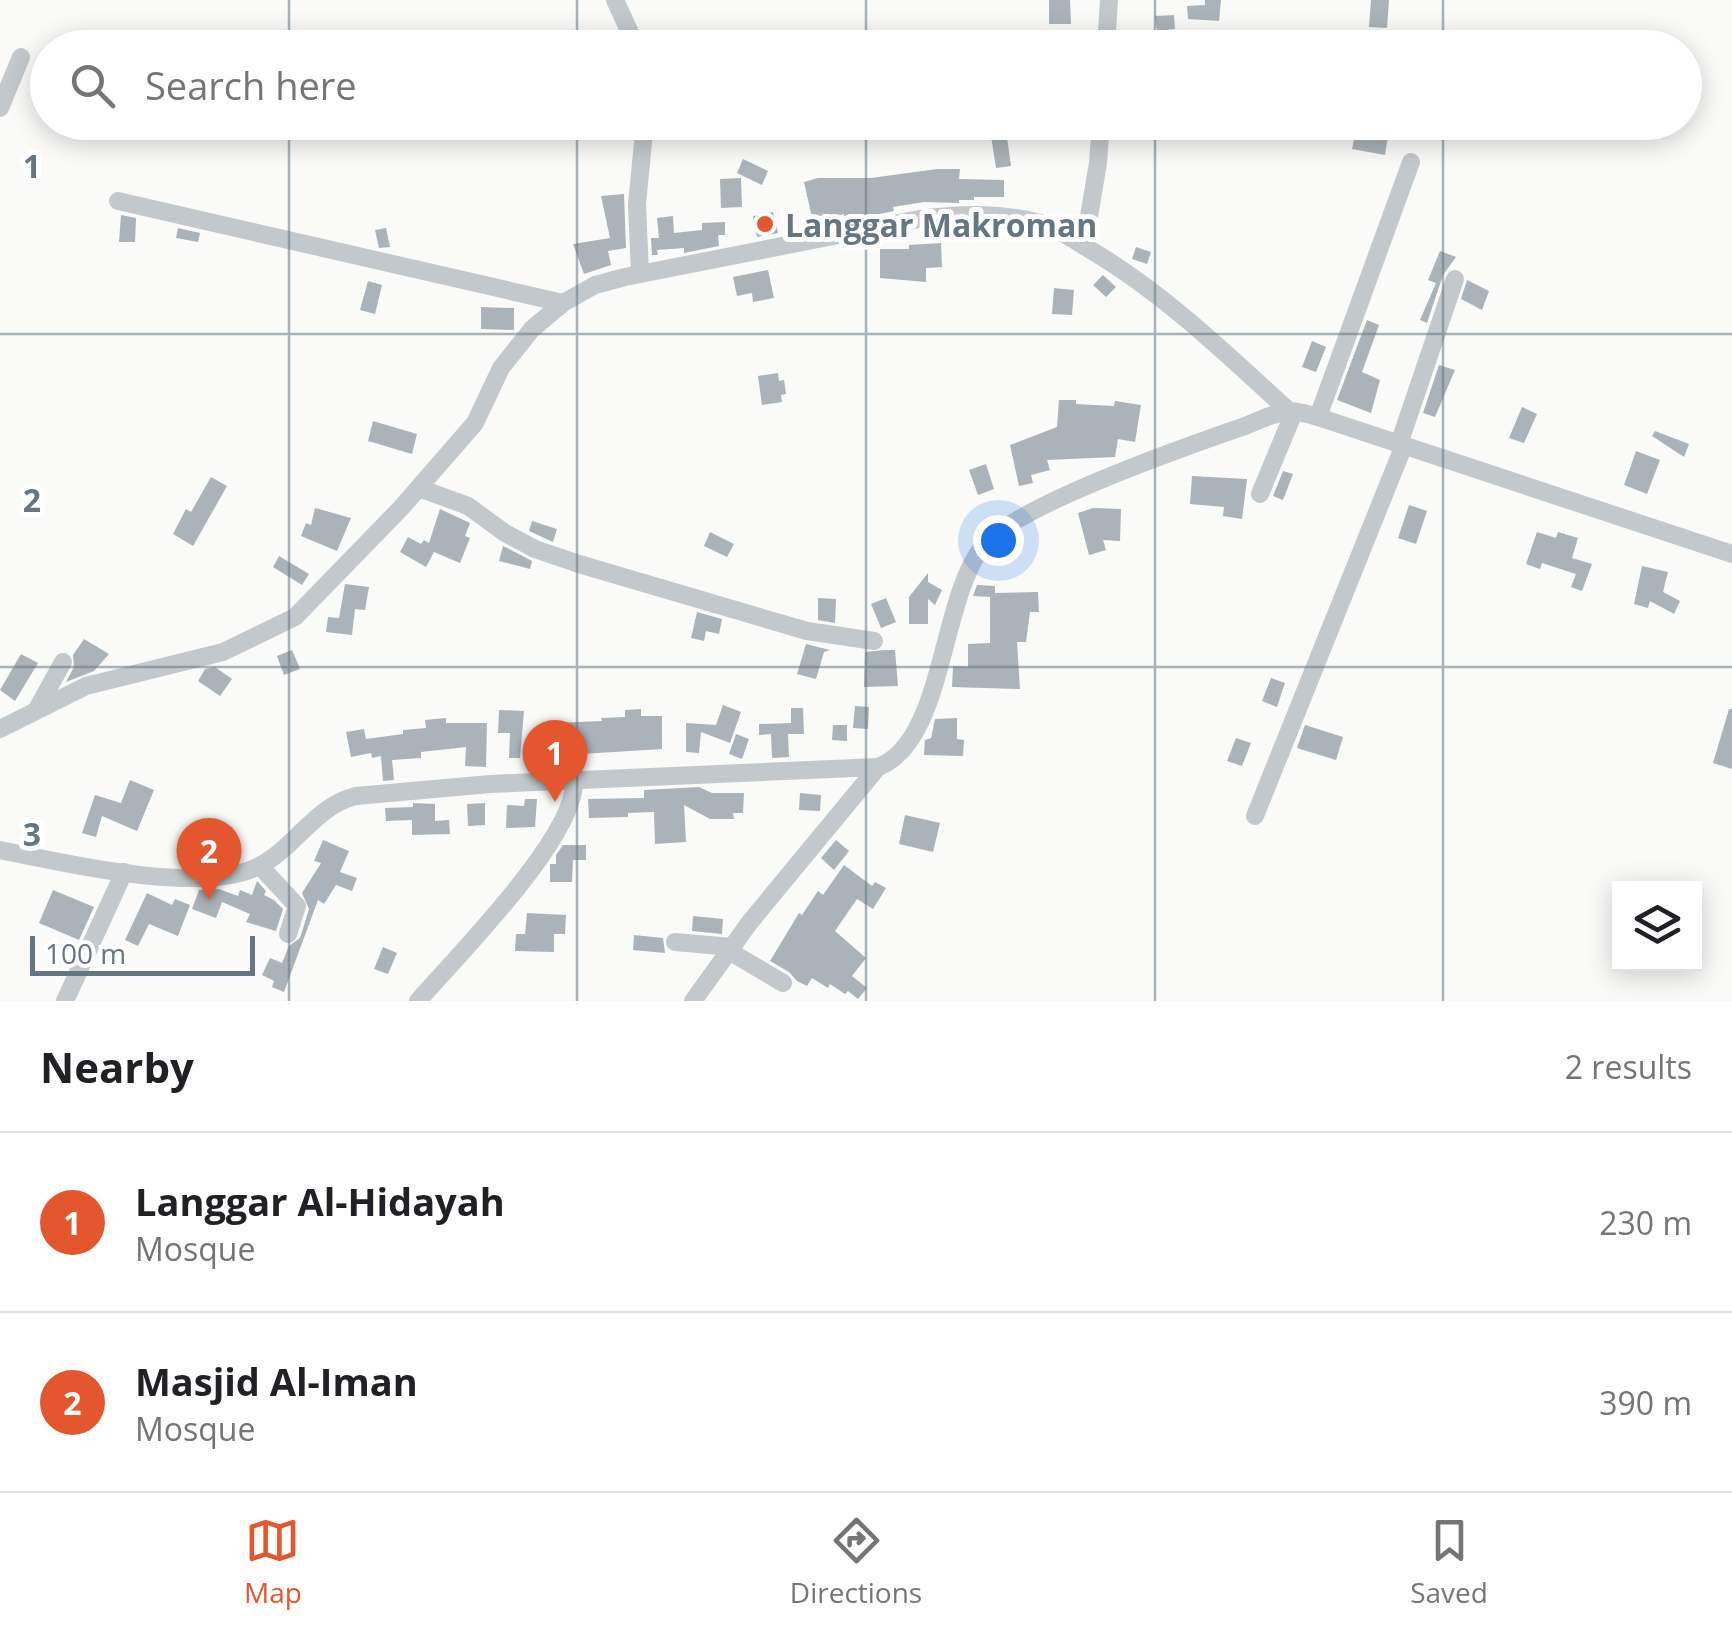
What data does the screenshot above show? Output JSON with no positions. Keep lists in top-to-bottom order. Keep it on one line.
{"places":["Langgar Makroman"],"scale_bar":"100 m","page":{"search":"Search here","pins":["1","2"],"scale":"100 m","heading":["Nearby","2 results"],"list":[{"mark":"1","name":"Langgar Al-Hidayah","note":"Mosque","value":"230 m"},{"mark":"2","name":"Masjid Al-Iman","note":"Mosque","value":"390 m"}],"nav":["Map","Directions","Saved"]},"grid":{"rows":["1","2","3"]}}
